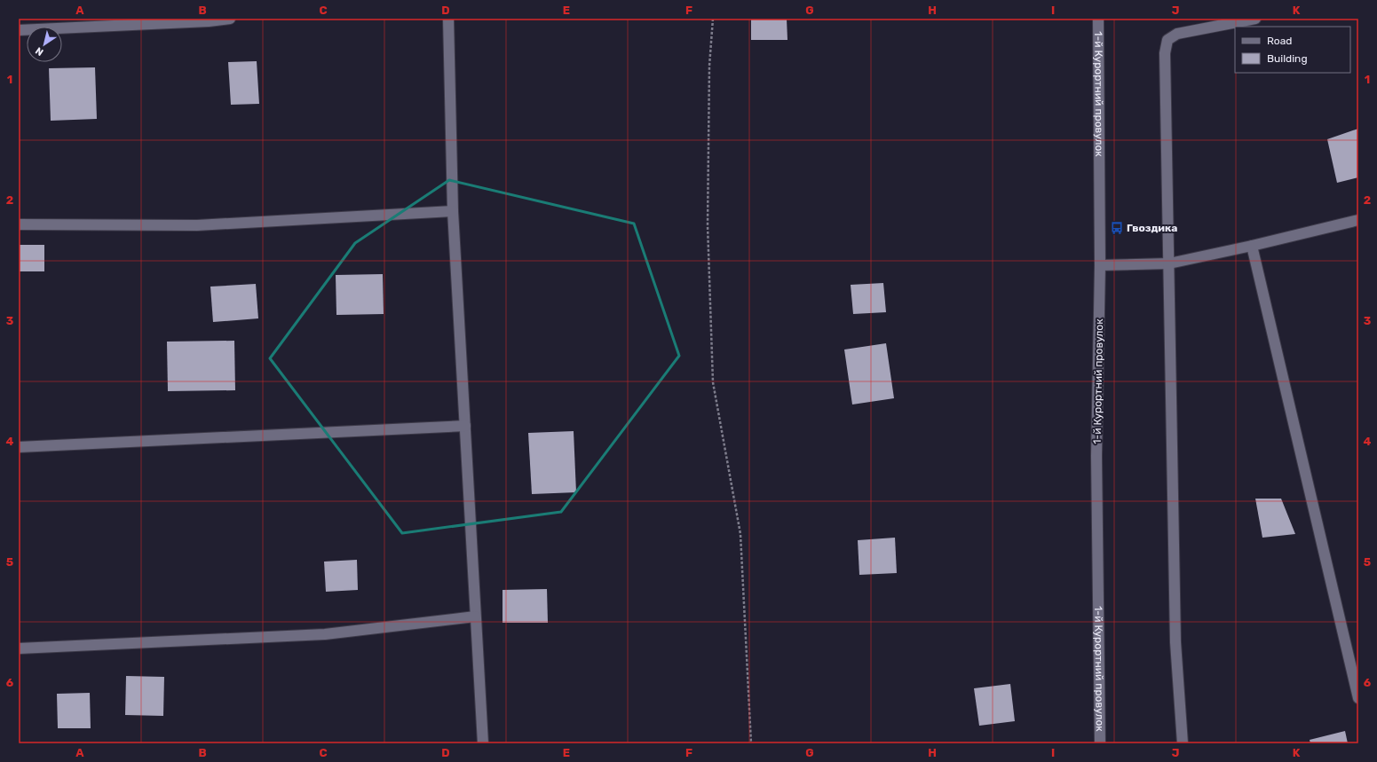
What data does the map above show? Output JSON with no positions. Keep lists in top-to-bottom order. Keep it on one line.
{"streets":{"street":["1-й Курортний провулок"]},"places":{"bus stop":["Гвоздика"]},"legend":["Road","Building"],"north":"bottom left","grid":{"columns":["A","B","C","D","E","F","G","H","I","J","K"],"rows":["1","2","3","4","5","6"]}}
